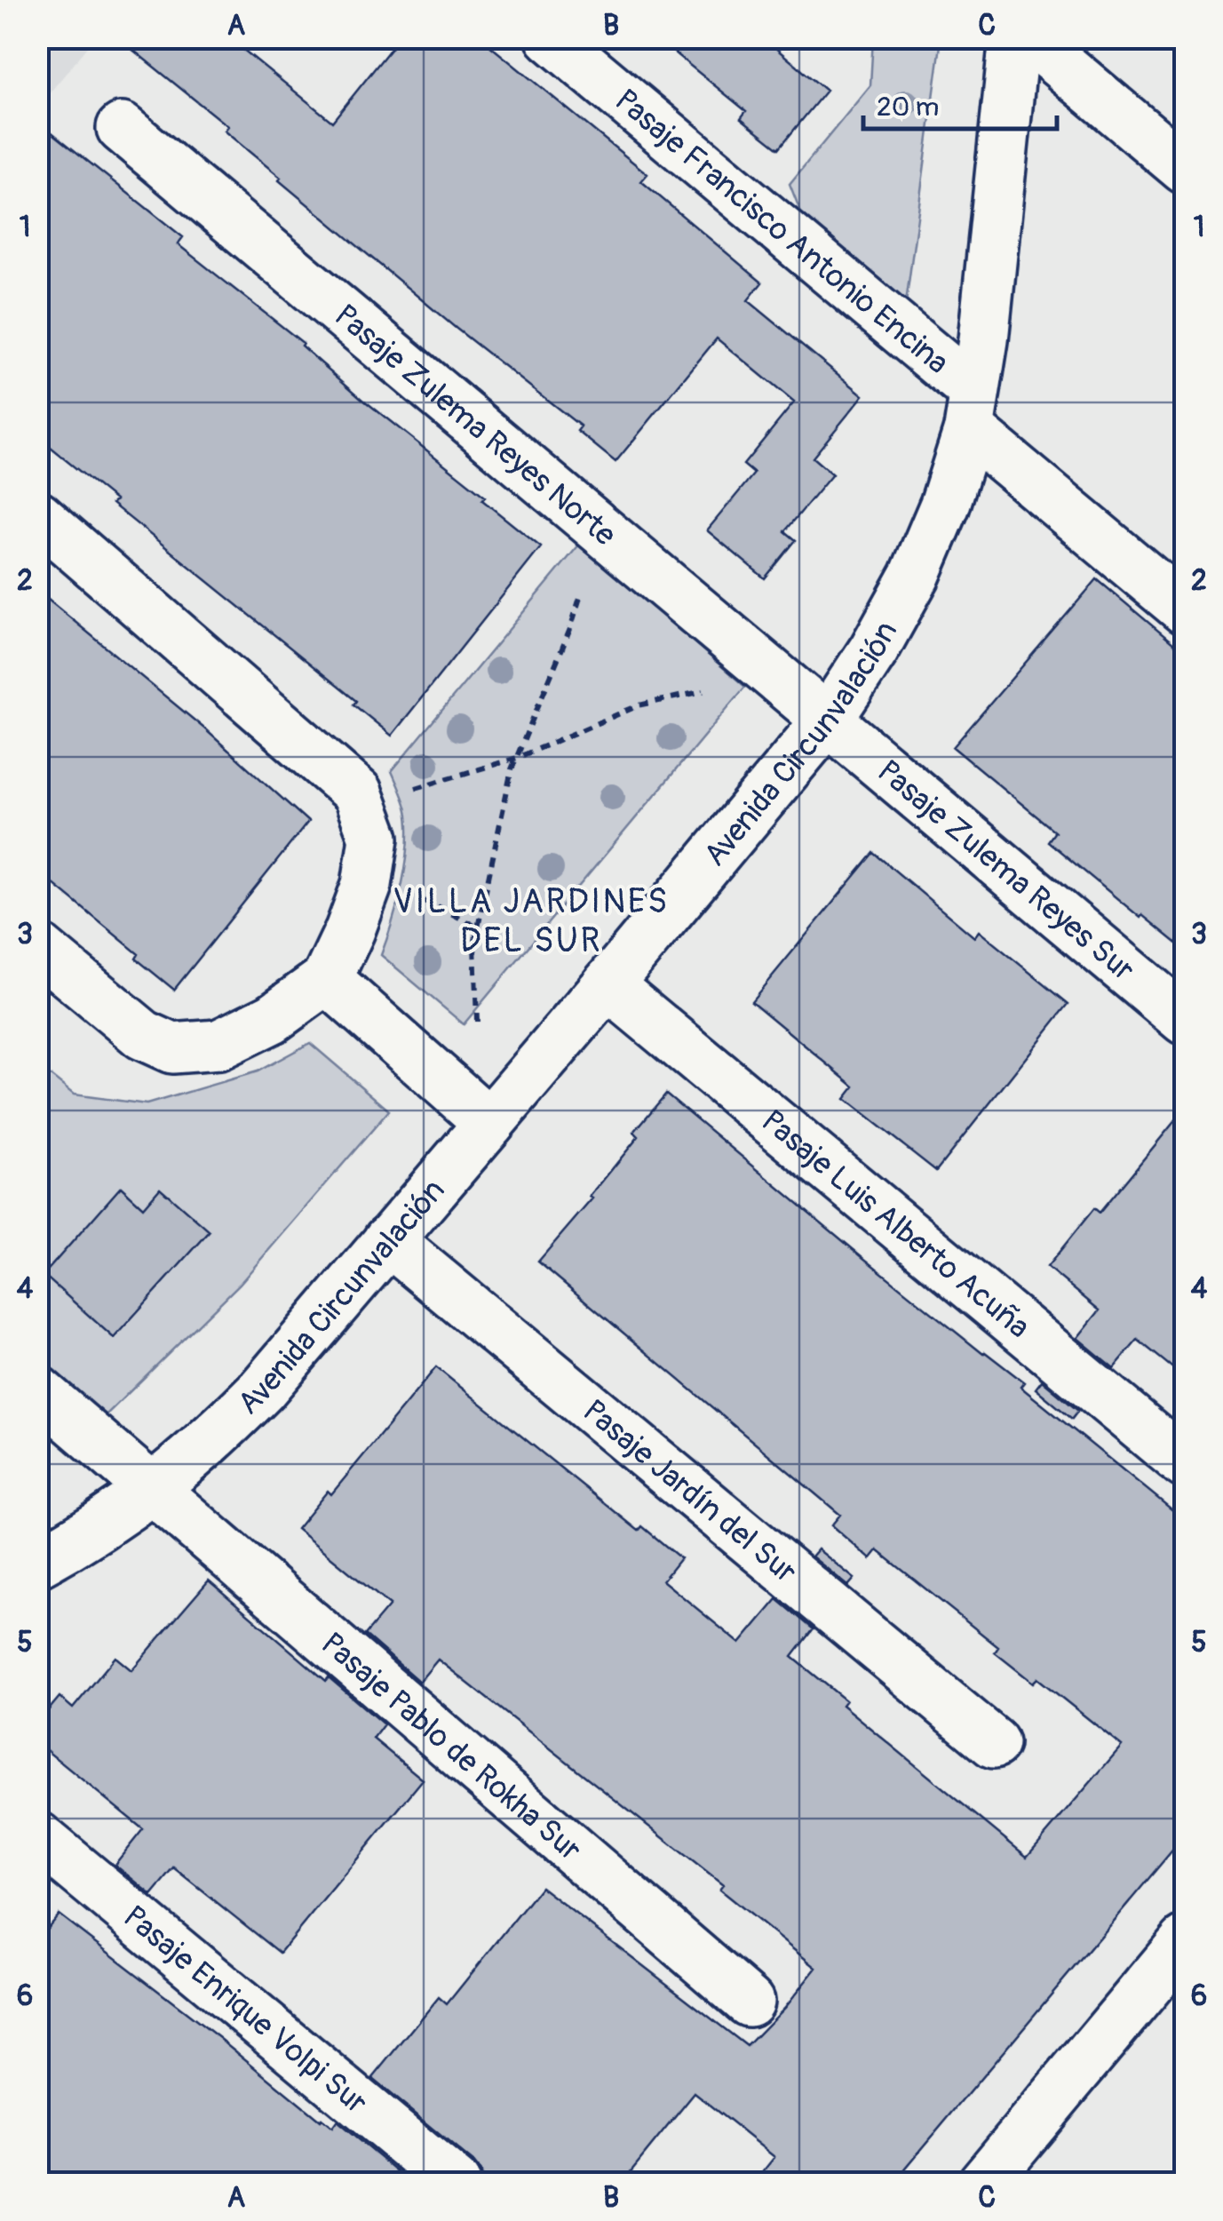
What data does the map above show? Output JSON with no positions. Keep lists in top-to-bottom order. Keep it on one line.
{"streets":{"street":["Pasaje Francisco Antonio Encina","Pasaje Zulema Reyes Norte","Avenida Circunvalación","Pasaje Zulema Reyes Sur","Pasaje Luis Alberto Acuña","Pasaje Jardín del Sur","Pasaje Pablo de Rokha Sur","Pasaje Enrique Volpi Sur"]},"crossings":[["Pasaje Francisco Antonio Encina","Avenida Circunvalación"],["Pasaje Zulema Reyes Norte","Avenida Circunvalación"],["Pasaje Zulema Reyes Norte","Pasaje Zulema Reyes Sur"],["Avenida Circunvalación","Pasaje Zulema Reyes Sur"],["Avenida Circunvalación","Pasaje Luis Alberto Acuña"],["Avenida Circunvalación","Pasaje Jardín del Sur"],["Avenida Circunvalación","Pasaje Pablo de Rokha Sur"]],"districts":["VILLA JARDINES DEL SUR"],"scale_bar":"20 m","grid":{"columns":["A","B","C"],"rows":["1","2","3","4","5","6"]}}
